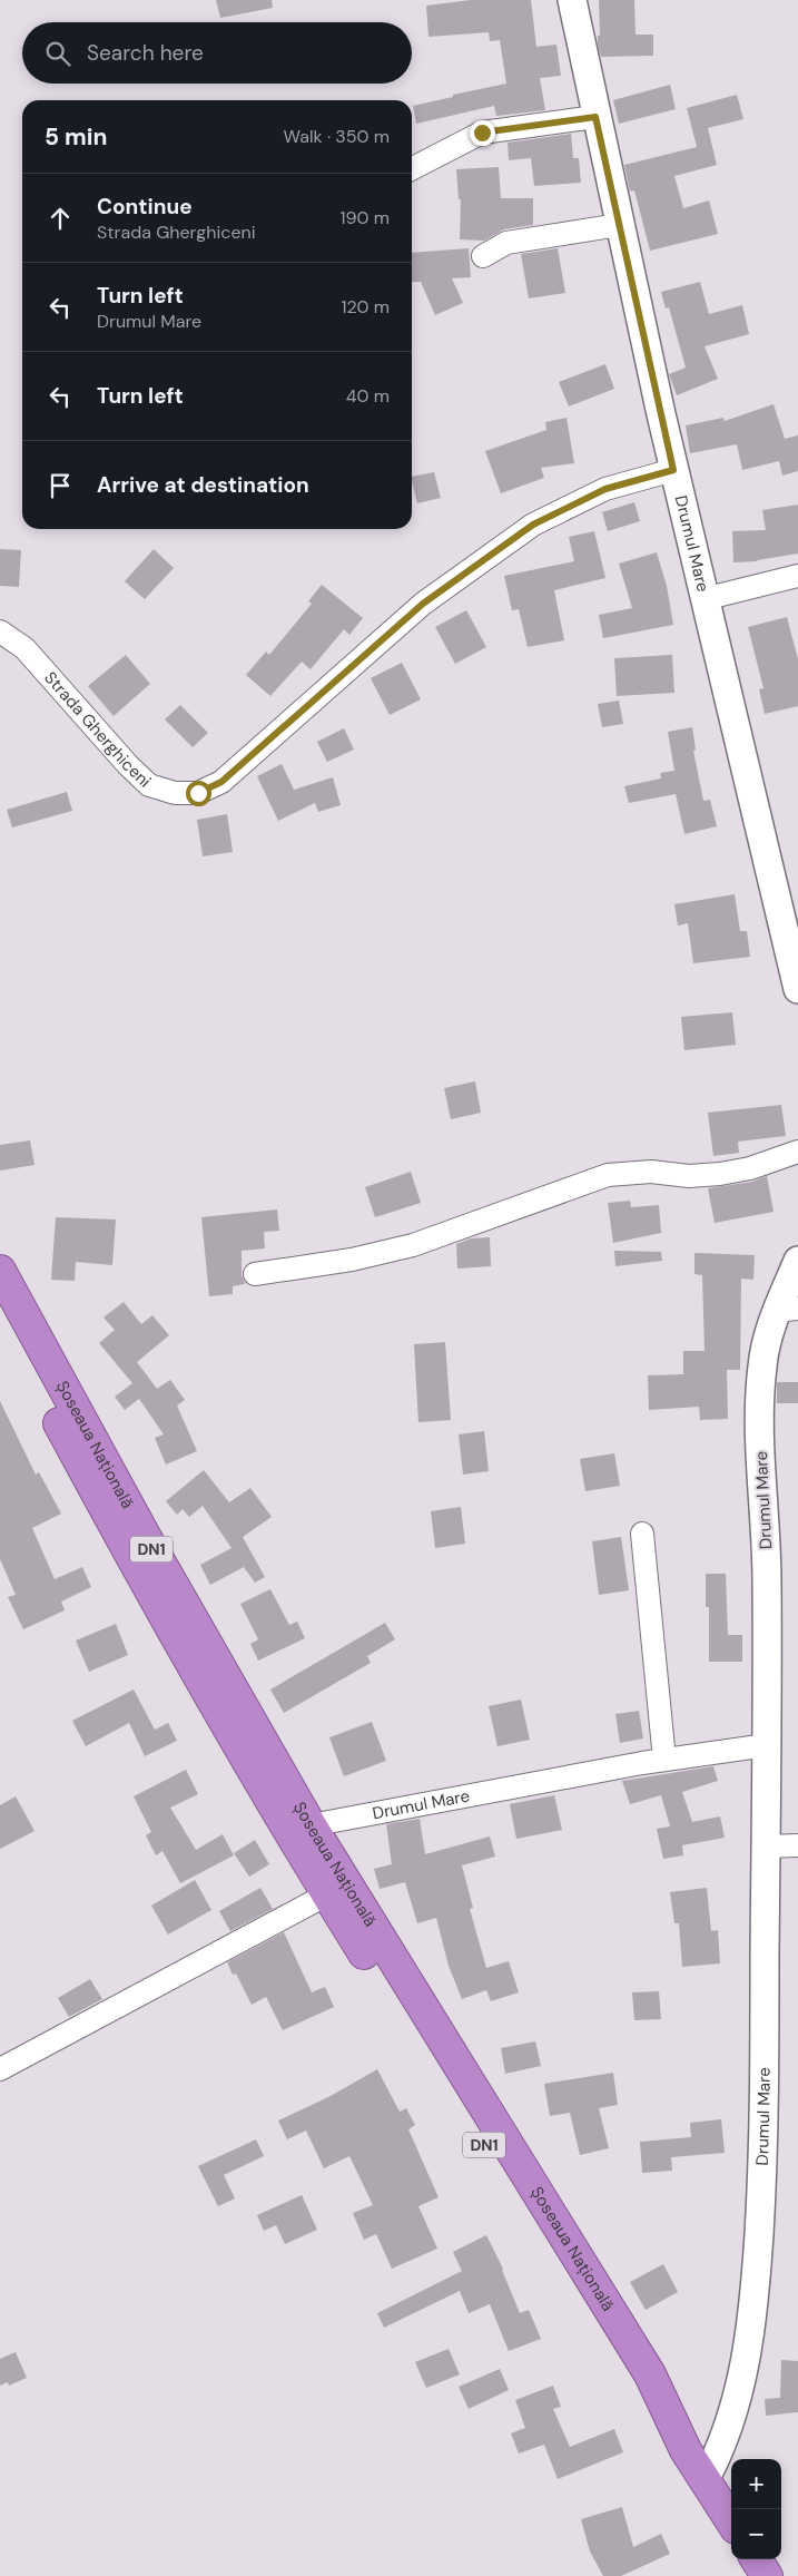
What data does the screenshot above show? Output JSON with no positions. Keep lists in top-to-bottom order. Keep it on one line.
{"streets":{"highway":["Șoseaua Națională","DN1"],"street":["Drumul Mare","Strada Gherghiceni"]},"crossings":[["Drumul Mare","Strada Gherghiceni"],["Drumul Mare","Șoseaua Națională"]],"page":{"search":"Search here","heading":["5 min","Walk · 350 m"],"list":[["Continue","Strada Gherghiceni","190 m"],["Turn left","Drumul Mare","120 m"],["Turn left","40 m"],"Arrive at destination"],"map_buttons":["+","−"]}}
